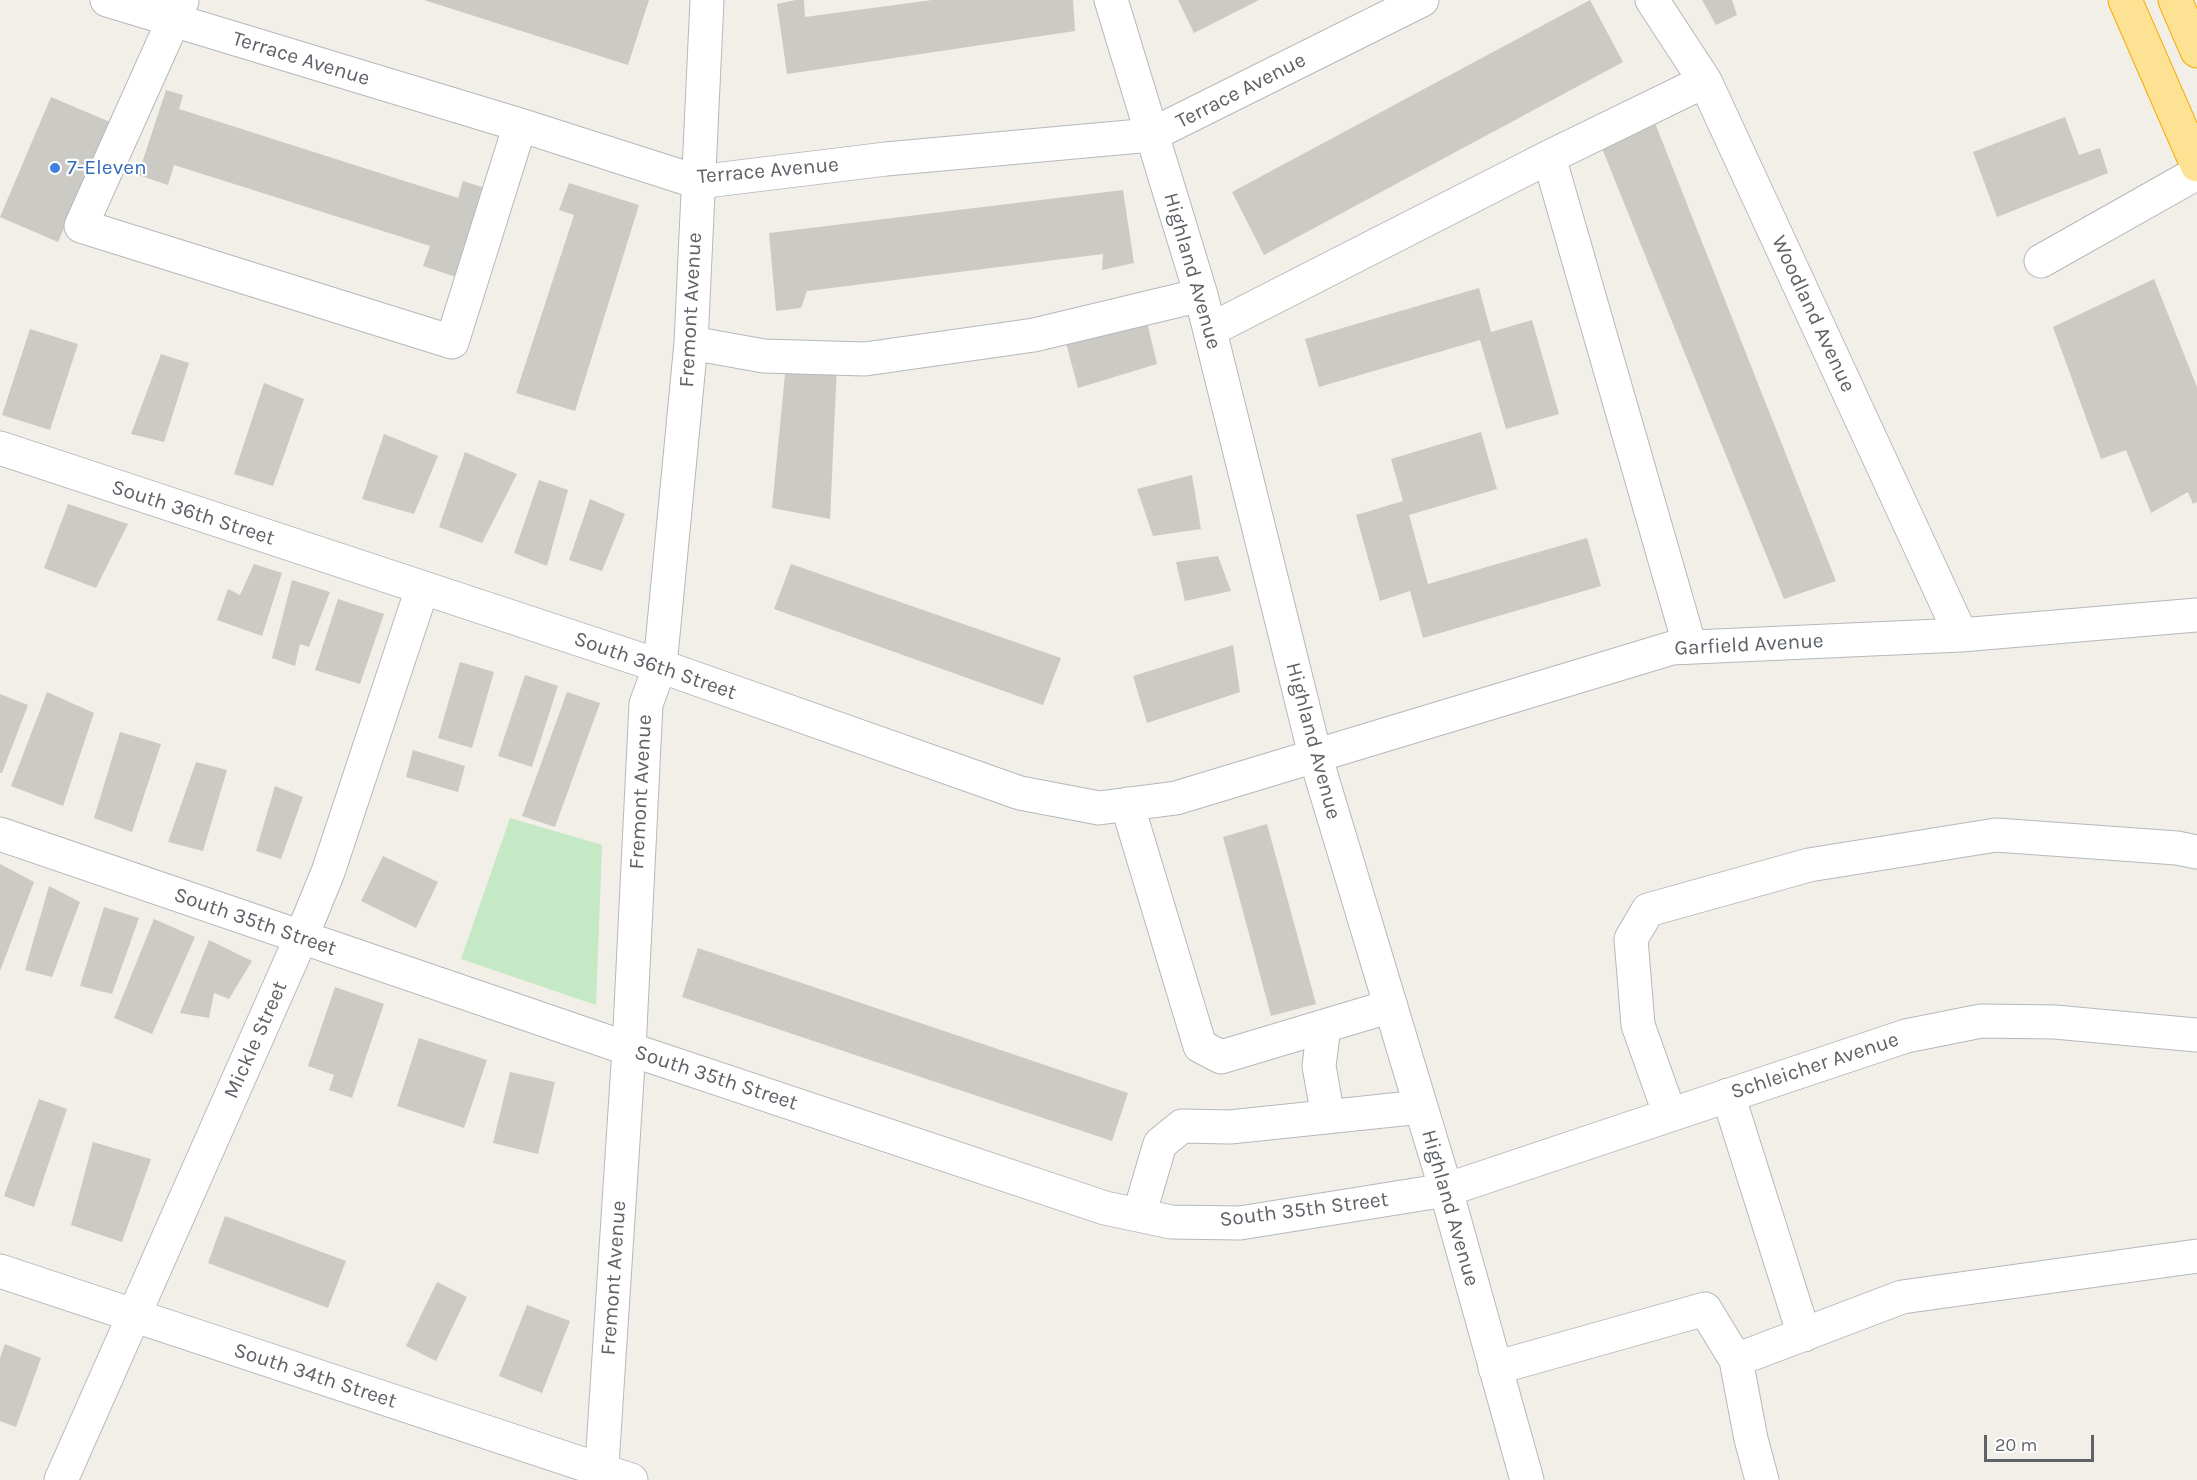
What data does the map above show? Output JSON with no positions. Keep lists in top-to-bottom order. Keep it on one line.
{"streets":{"street":["Terrace Avenue","Highland Avenue","Fremont Avenue","Woodland Avenue","South 36th Street","Garfield Avenue","South 35th Street","Mickle Street","Schleicher Avenue","South 34th Street"]},"crossings":[["Terrace Avenue","Highland Avenue"],["Terrace Avenue","Fremont Avenue"],["Highland Avenue","South 36th Street"],["Highland Avenue","Garfield Avenue"],["Highland Avenue","South 35th Street"],["Highland Avenue","Schleicher Avenue"],["Fremont Avenue","South 36th Street"],["Fremont Avenue","South 35th Street"],["Fremont Avenue","South 34th Street"],["Woodland Avenue","Garfield Avenue"],["South 36th Street","Garfield Avenue"],["South 36th Street","Mickle Street"],["South 35th Street","Mickle Street"],["South 35th Street","Schleicher Avenue"],["Mickle Street","South 34th Street"]],"places":["7-Eleven"],"scale_bar":"20 m"}
